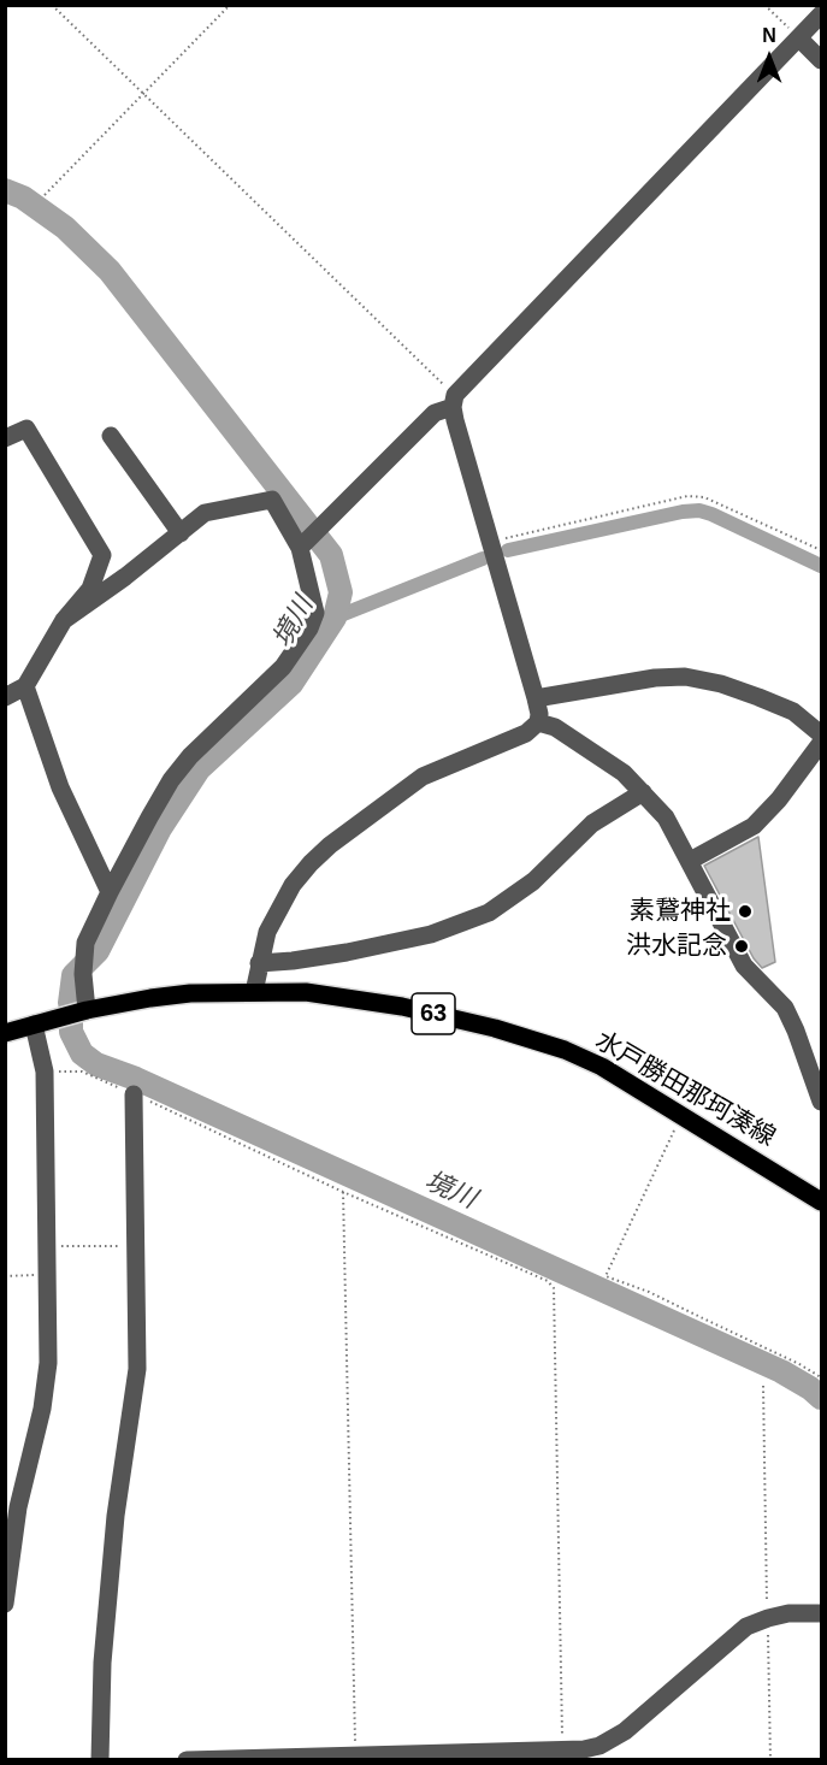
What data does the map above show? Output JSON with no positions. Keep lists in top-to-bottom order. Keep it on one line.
{"streets":{"main road":["63","水戸勝田那珂湊線"]},"water":["境川"],"places":["素鵞神社","洪水記念"],"north":"top"}
